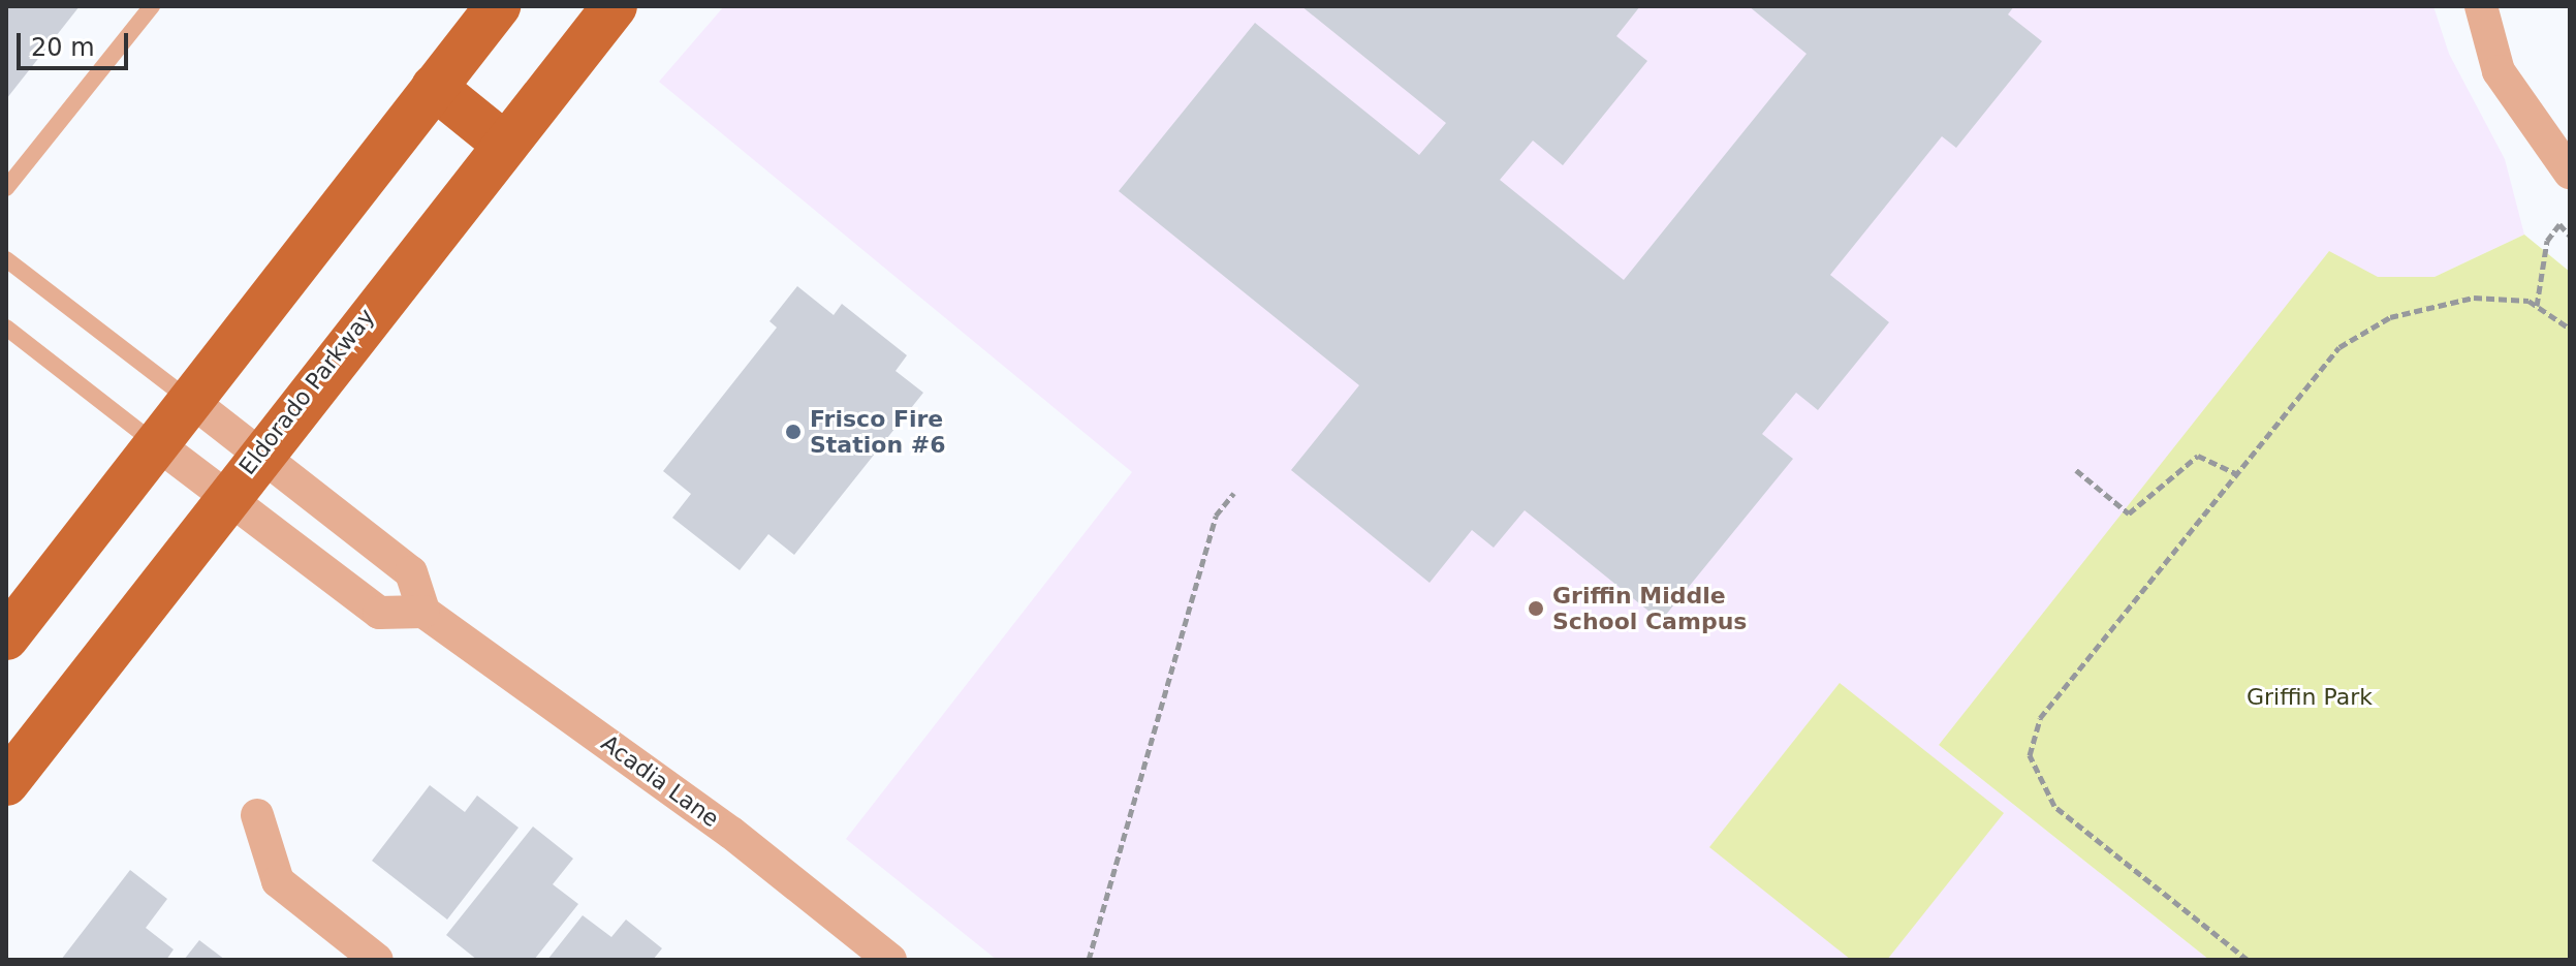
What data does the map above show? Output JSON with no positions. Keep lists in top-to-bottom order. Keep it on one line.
{"streets":{"main road":["Eldorado Parkway"],"street":["Acadia Lane"]},"parks":["Griffin Park"],"places":["Frisco Fire Station #6","Griffin Middle School Campus"],"scale_bar":"20 m"}
